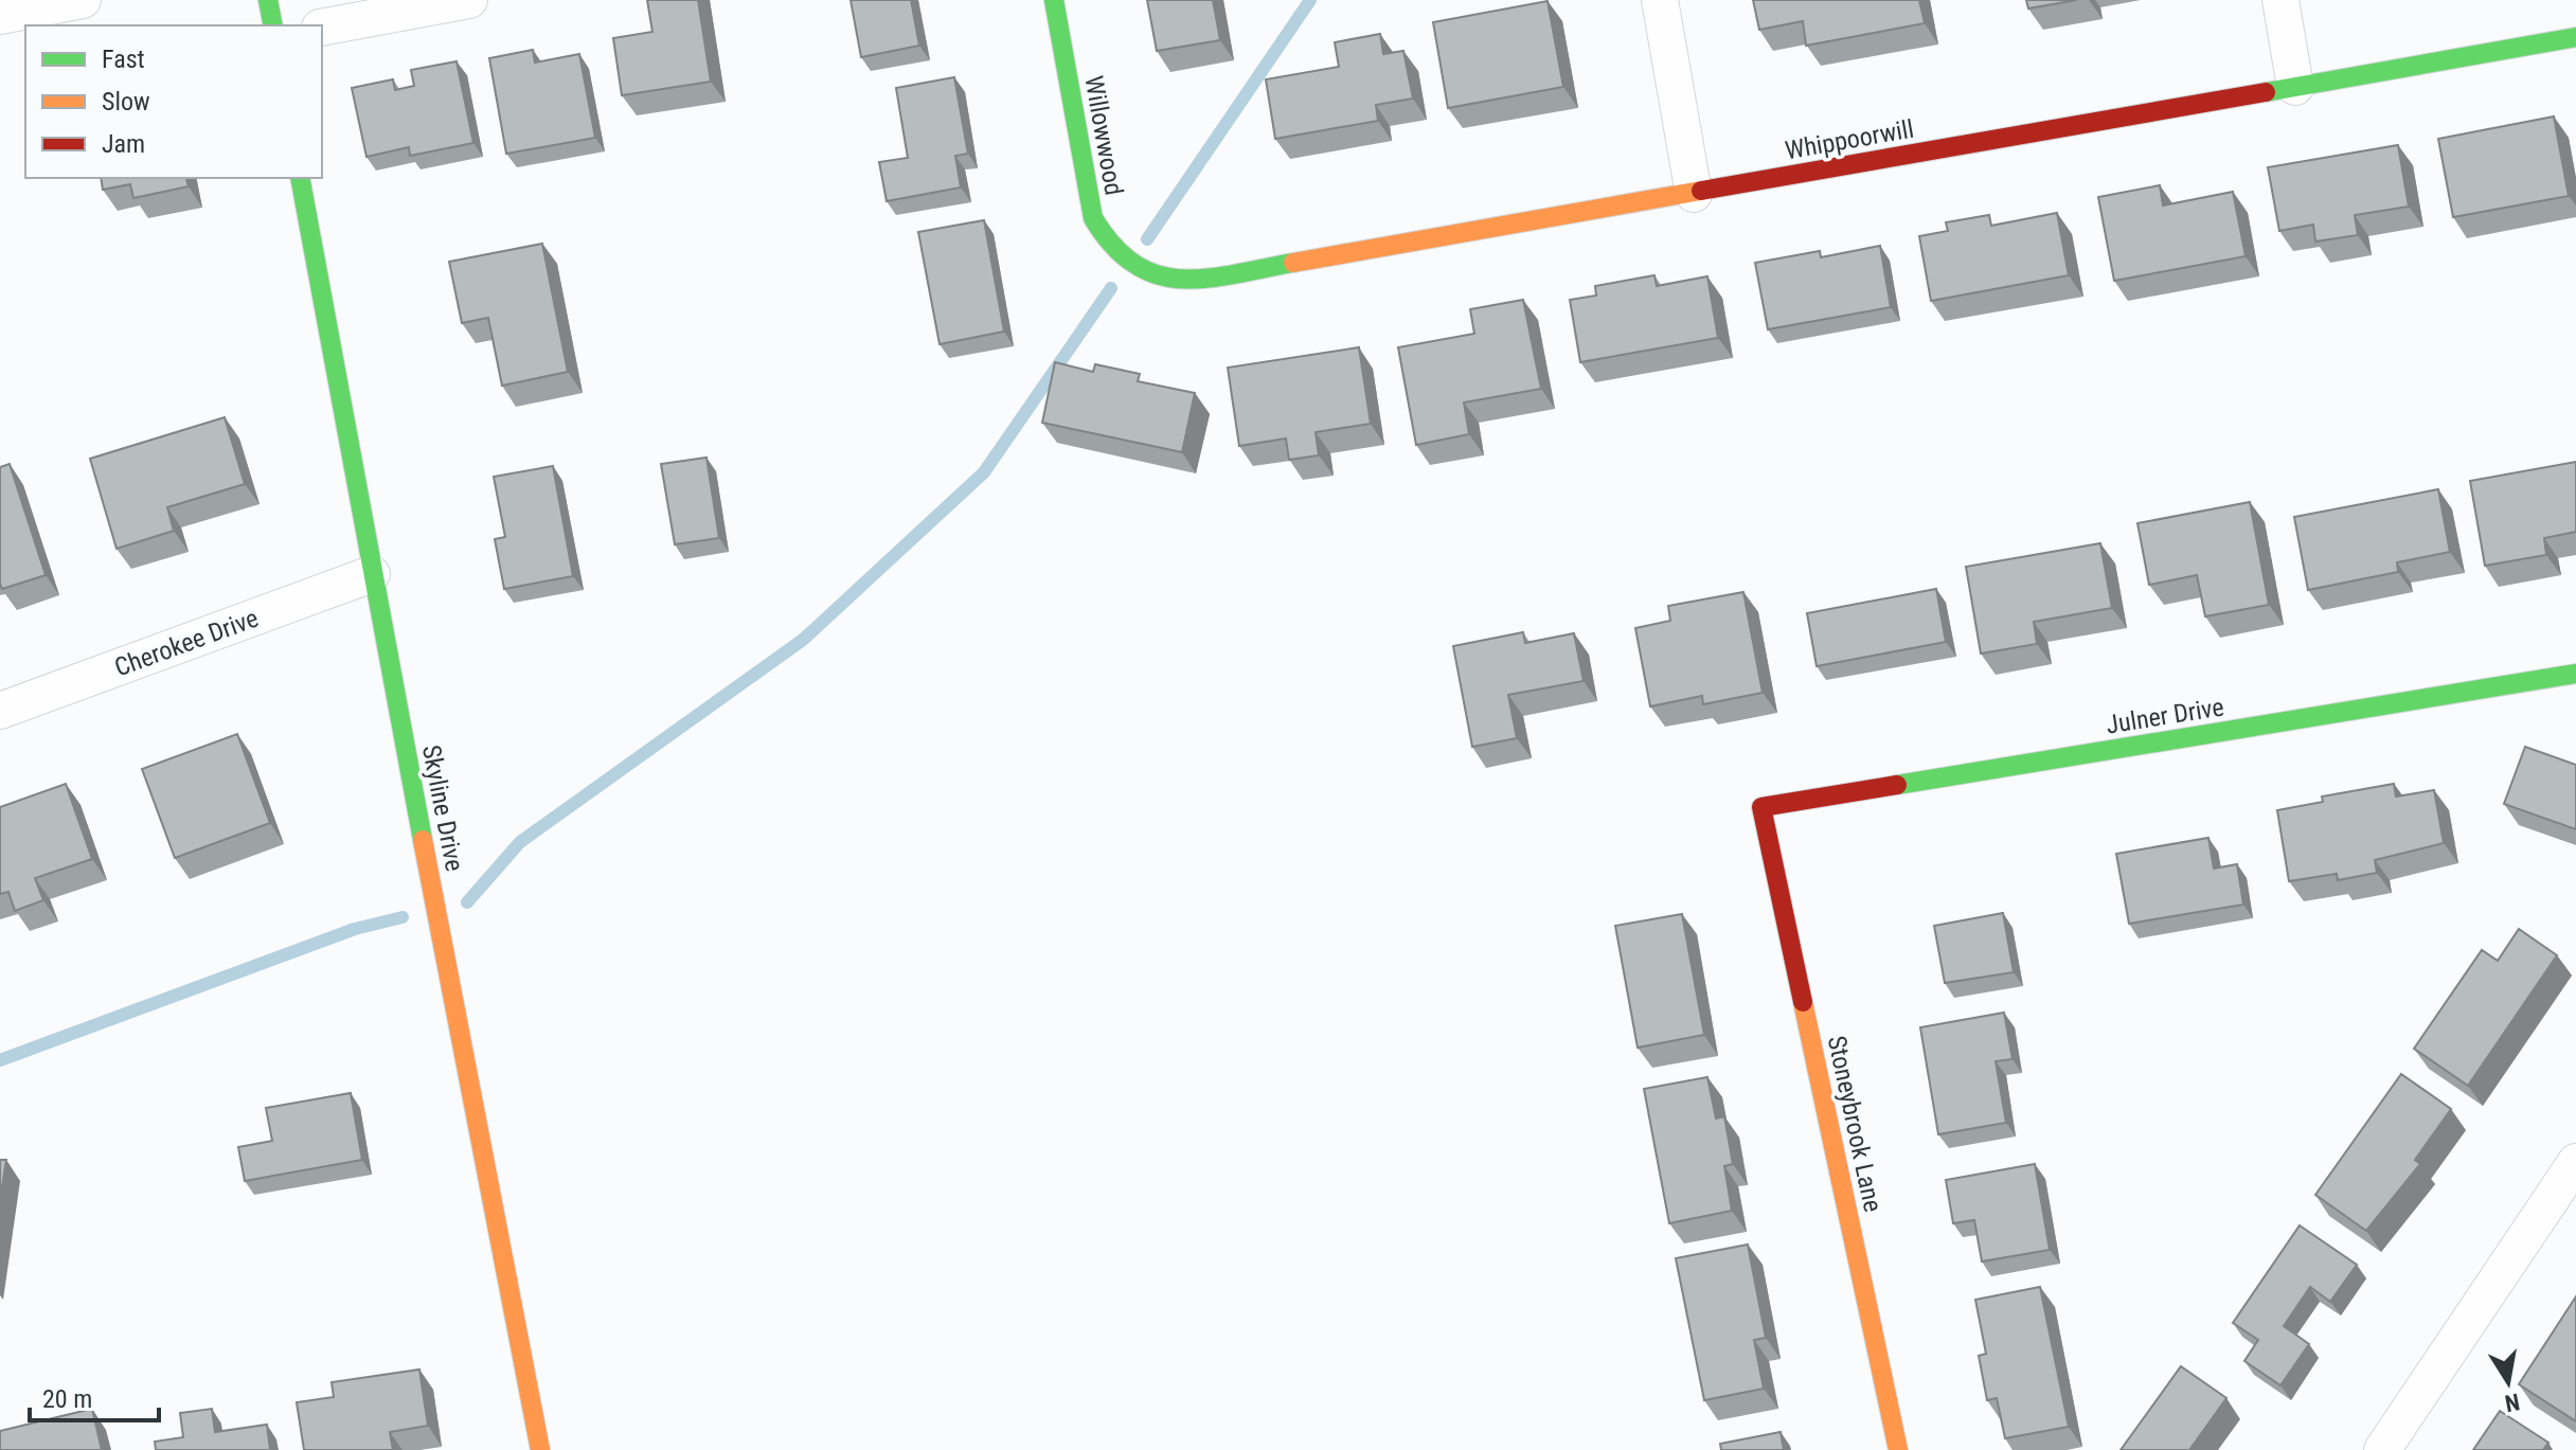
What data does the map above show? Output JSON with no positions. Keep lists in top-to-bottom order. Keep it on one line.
{"streets":{"street":["Willowwood","Whippoorwill","Cherokee Drive","Julner Drive","Skyline Drive","Stoneybrook Lane"]},"crossings":[["Willowwood","Whippoorwill"],["Cherokee Drive","Skyline Drive"],["Julner Drive","Stoneybrook Lane"]],"legend":["Fast","Slow","Jam"],"scale_bar":"20 m","north":"bottom"}
